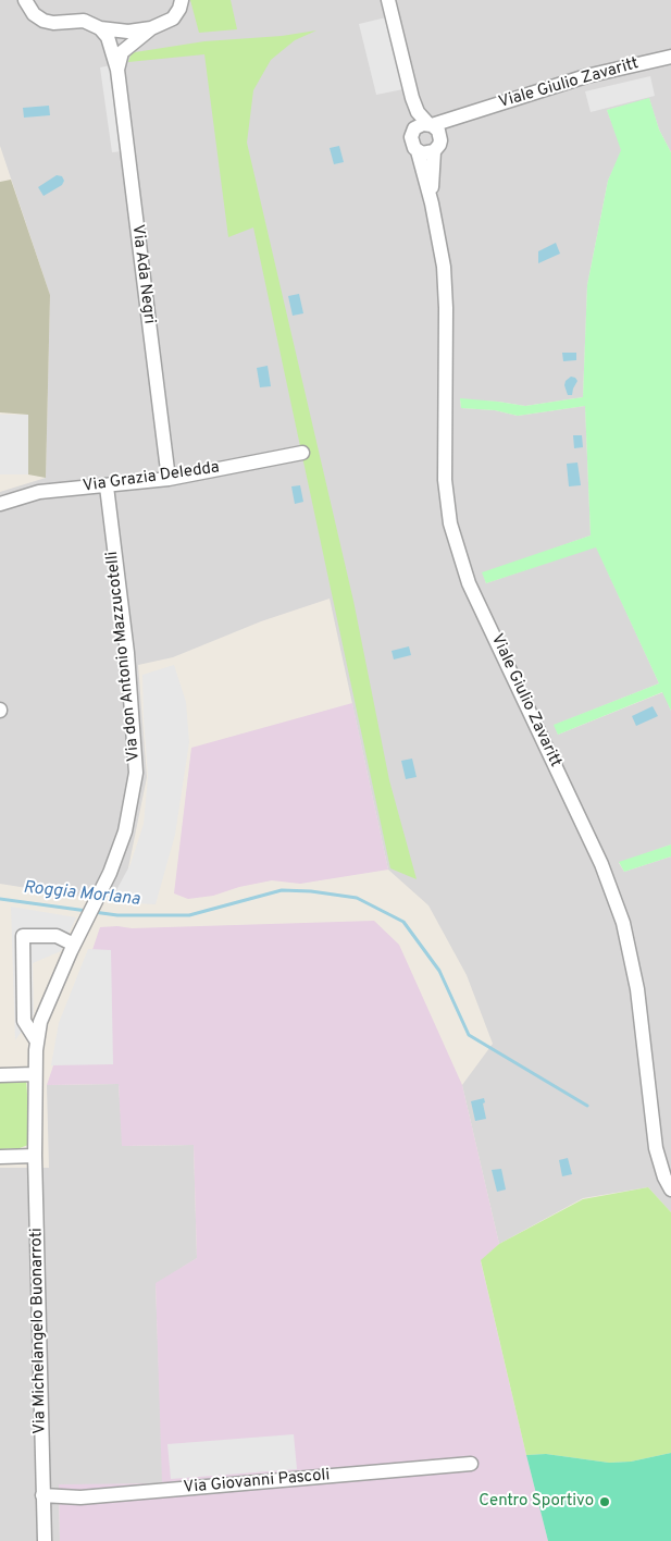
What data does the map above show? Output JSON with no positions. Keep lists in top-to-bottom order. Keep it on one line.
{"streets":{"street":["Viale Giulio Zavaritt","Via Ada Negri","Via Grazia Deledda","Via don Antonio Mazzucotelli","Via Michelangelo Buonarroti","Via Giovanni Pascoli"]},"crossings":[["Via Ada Negri","Via Grazia Deledda"],["Via Grazia Deledda","Via don Antonio Mazzucotelli"],["Via don Antonio Mazzucotelli","Via Michelangelo Buonarroti"],["Via Michelangelo Buonarroti","Via Giovanni Pascoli"]],"water":["Roggia Morlana"],"places":["Centro Sportivo"]}
